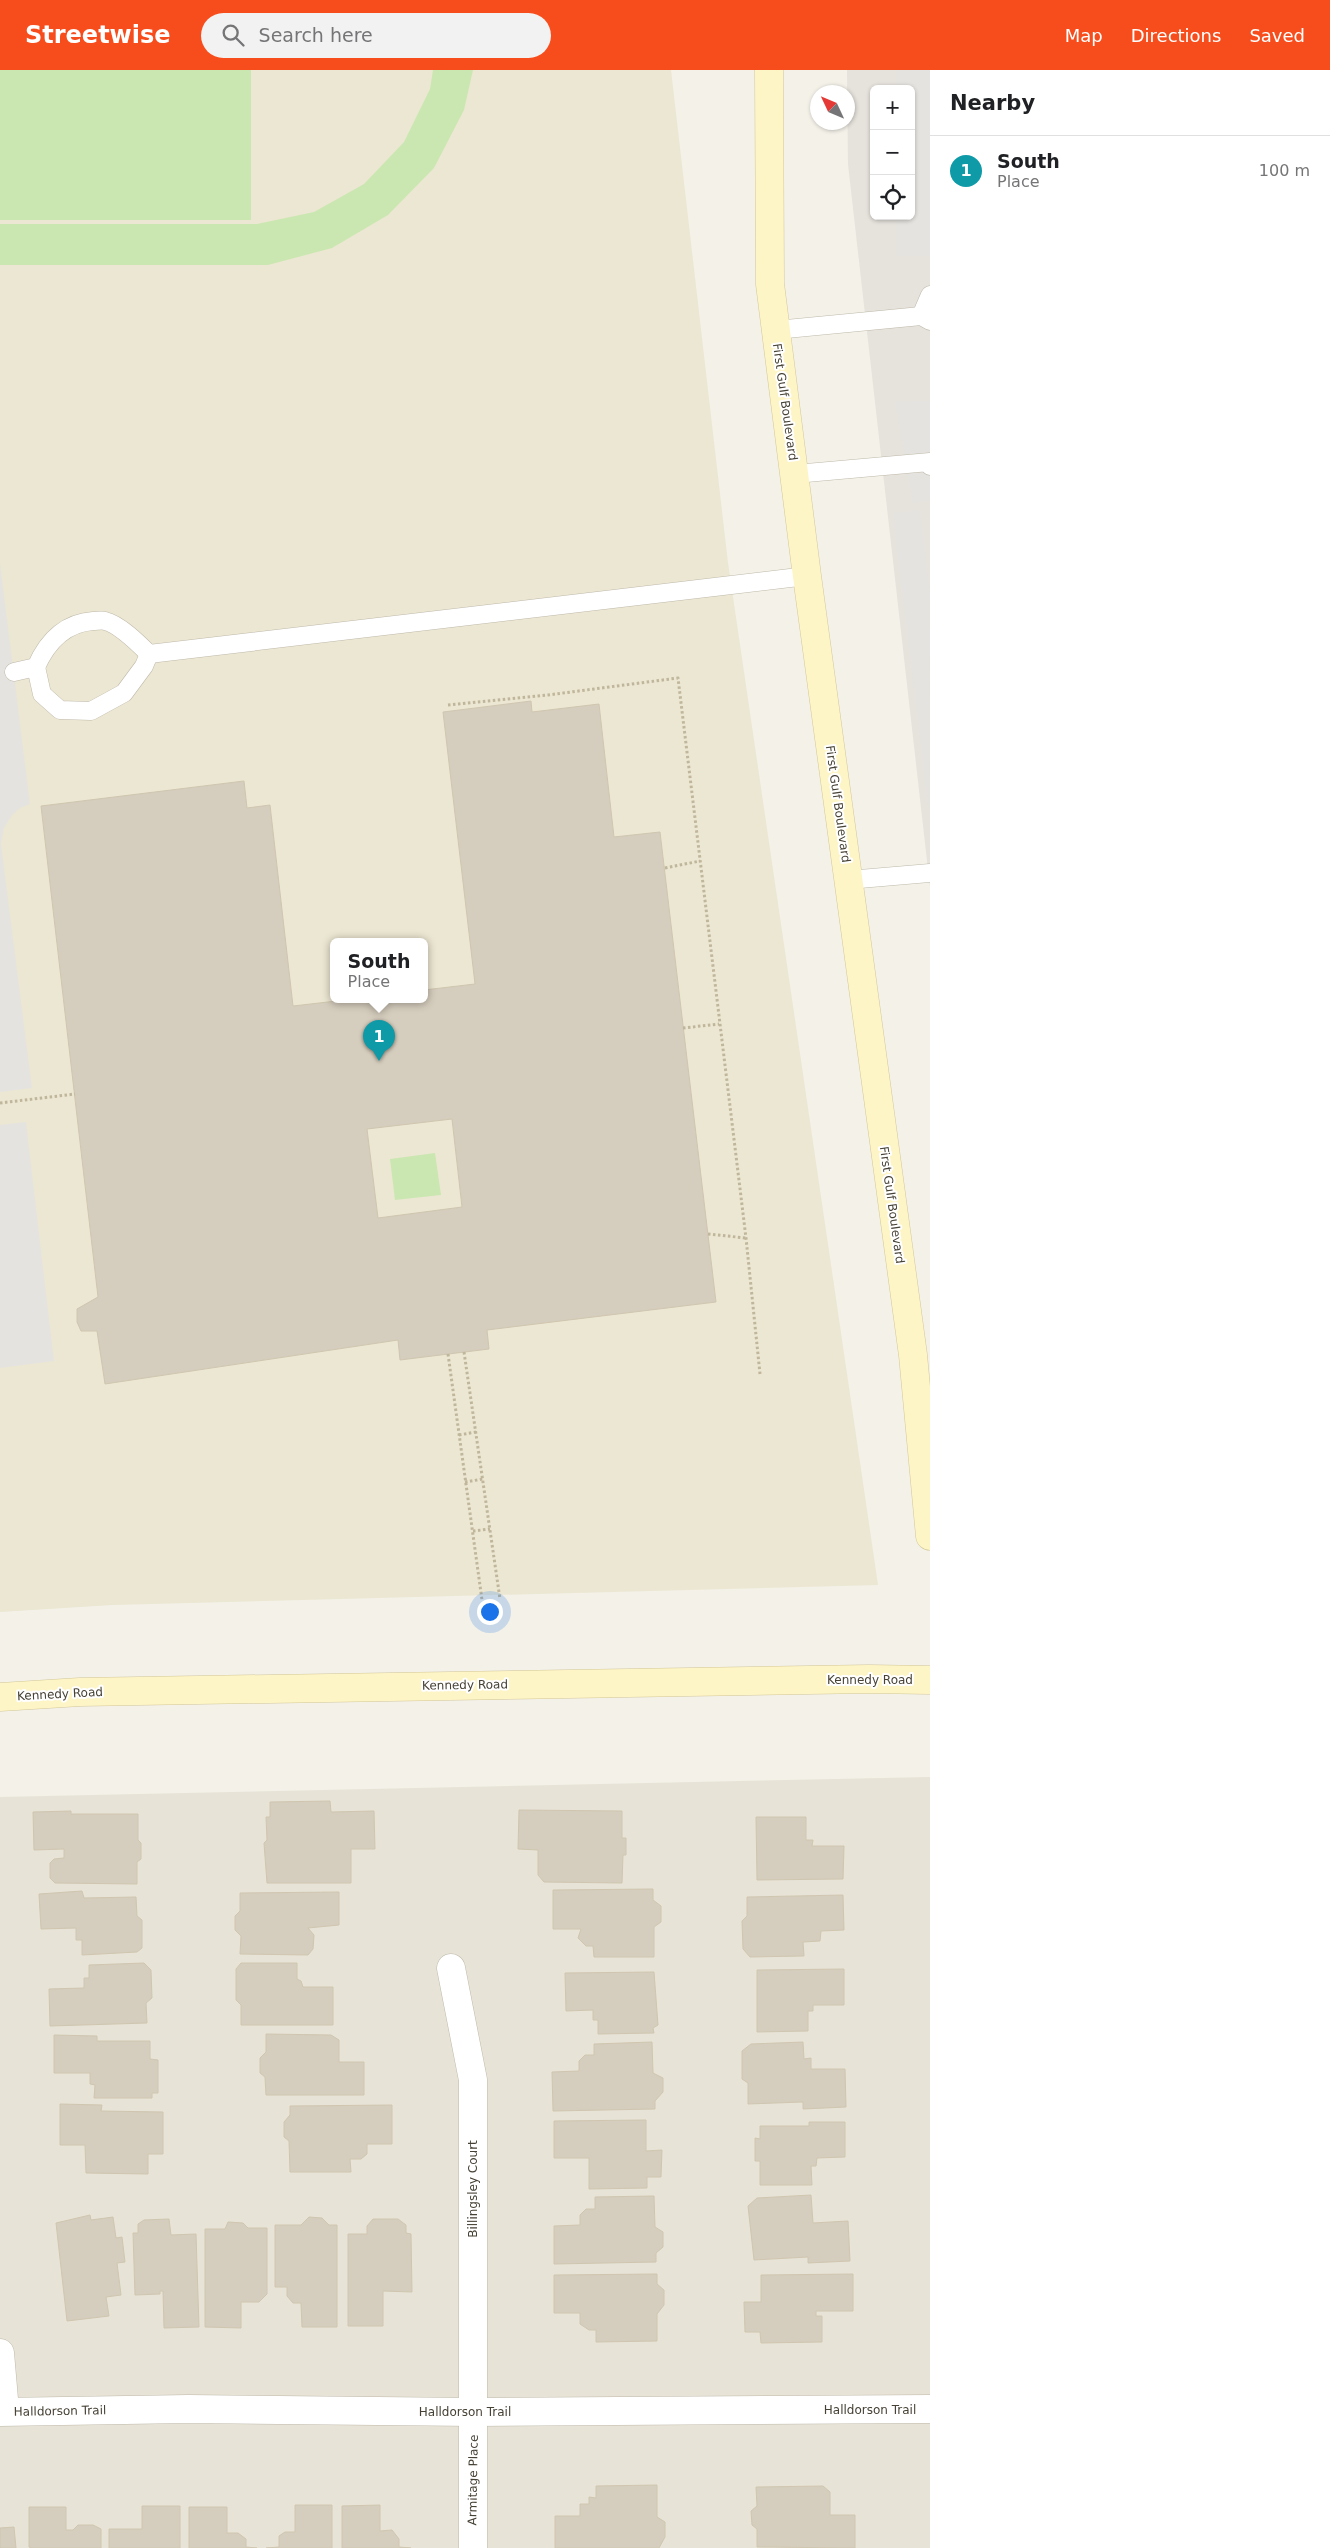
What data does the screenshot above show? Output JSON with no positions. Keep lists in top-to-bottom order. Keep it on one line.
{"streets":{"street":["First Gulf Boulevard","Kennedy Road","Billingsley Court","Halldorson Trail","Armitage Place"]},"crossings":[["Billingsley Court","Halldorson Trail"],["Billingsley Court","Armitage Place"],["Halldorson Trail","Armitage Place"]],"north":"top left","page":{"header":"Streetwise","search":"Search here","nav":["Map","Directions","Saved"],"heading":"Nearby","map_buttons":["+","−"],"list":[{"mark":"1","name":"South","note":"Place","value":"100 m"}],"popup":["South","Place"],"pins":"1"}}
